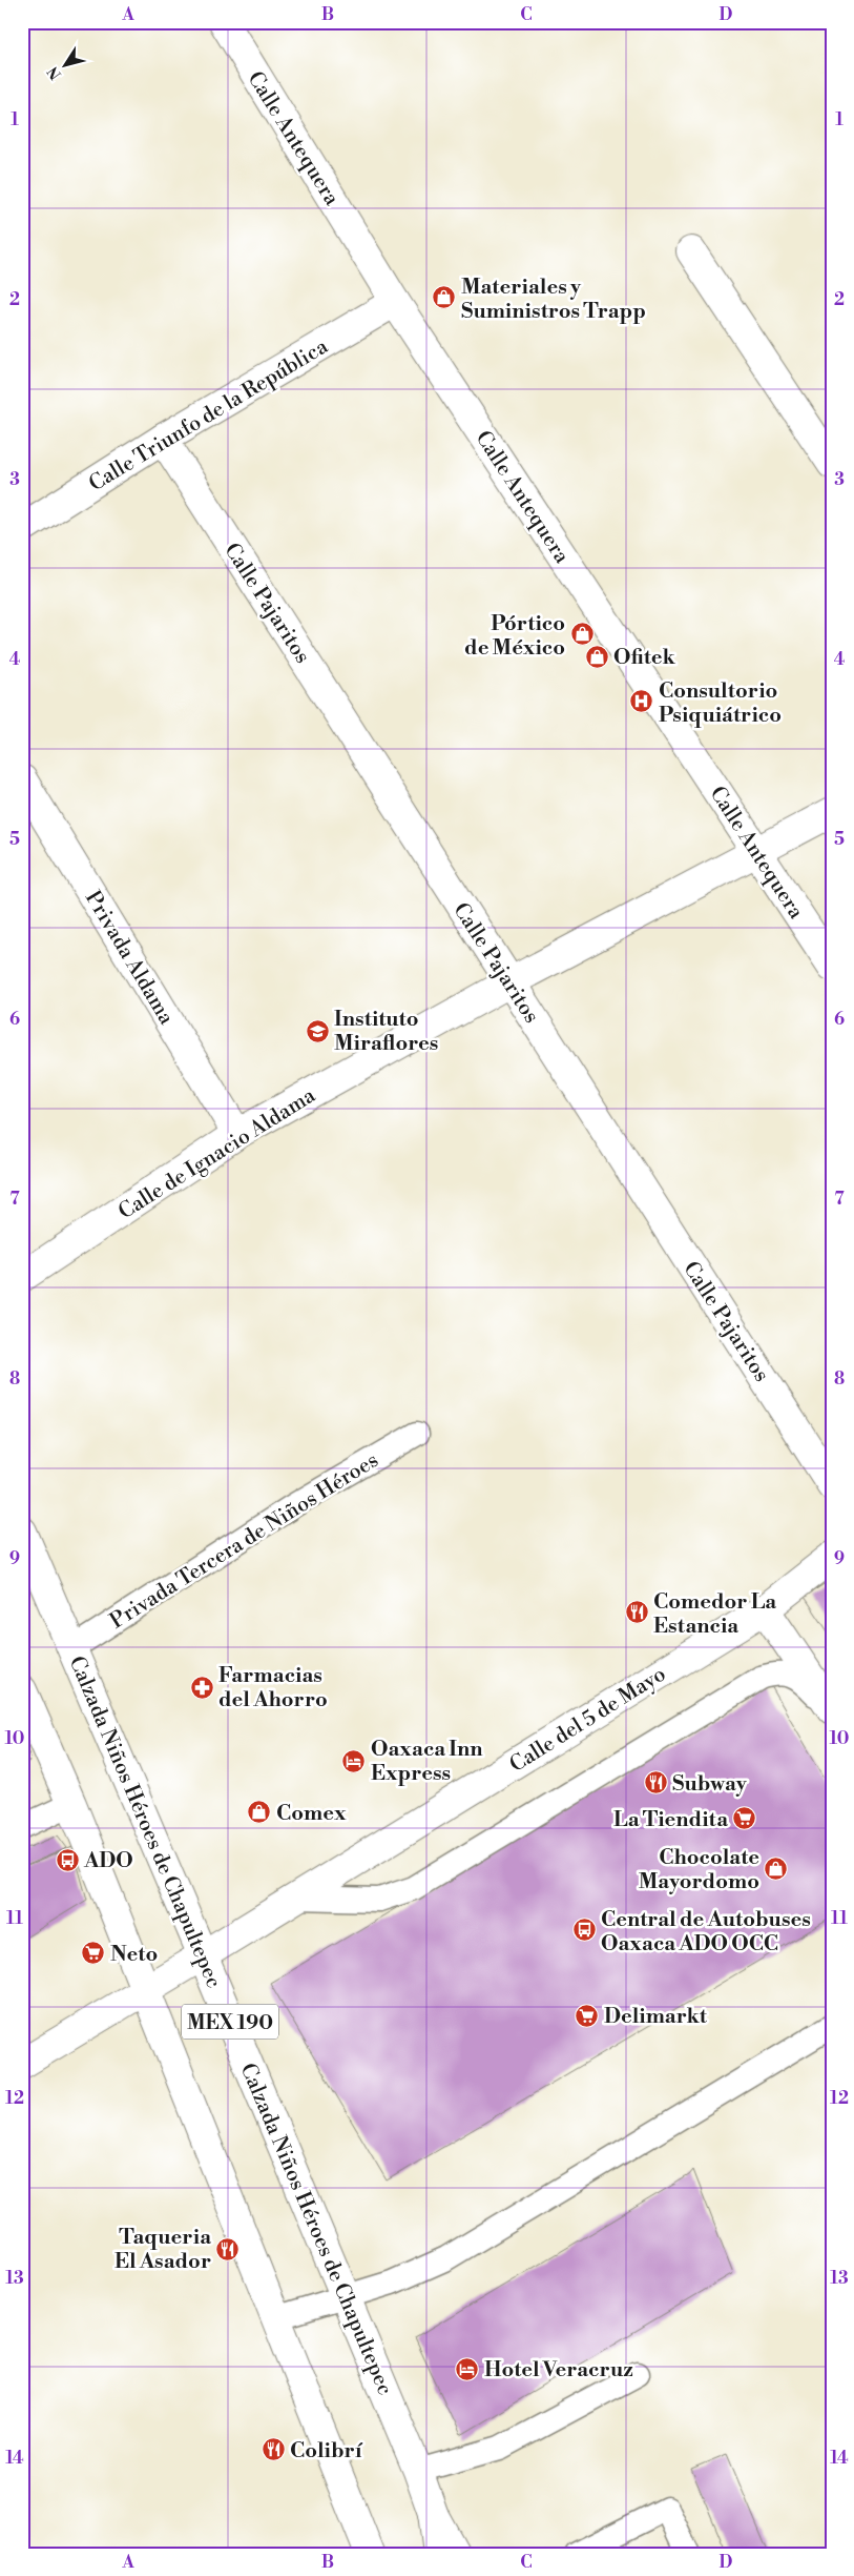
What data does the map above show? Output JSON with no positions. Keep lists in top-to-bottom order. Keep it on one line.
{"streets":{"street":["Calle Antequera","Calle Triunfo de la República","Calle Pajaritos","Privada Aldama","Calle de Ignacio Aldama","Calle del 5 de Mayo","Calzada Niños Héroes de Chapultepec","MEX 190"],"lane":["Privada Tercera de Niños Héroes"]},"crossings":[["Calle Antequera","Calle Triunfo de la República"],["Calle Antequera","Calle de Ignacio Aldama"],["Calle Triunfo de la República","Calle Pajaritos"],["Calle Pajaritos","Calle de Ignacio Aldama"],["Privada Aldama","Calle de Ignacio Aldama"],["Privada Tercera de Niños Héroes","Calzada Niños Héroes de Chapultepec"],["Calle del 5 de Mayo","Calzada Niños Héroes de Chapultepec"],["Calle del 5 de Mayo","MEX 190"]],"places":{"shop":["Materiales y Suministros Trapp","Pórtico de México","Ofitek","Comex","Chocolate Mayordomo"],"hospital":["Consultorio Psiquiátrico"],"school or university":["Instituto Miraflores"],"restaurant":["Comedor La Estancia","Subway","Taqueria El Asador","Colibrí"],"pharmacy":["Farmacias del Ahorro"],"hotel":["Oaxaca Inn Express","Hotel Veracruz"],"supermarket":["La Tiendita","Neto","Delimarkt"],"bus stop":["ADO","Central de Autobuses Oaxaca ADO OCC"]},"north":"bottom left","grid":{"columns":["A","B","C","D"],"rows":["1","2","3","4","5","6","7","8","9","10","11","12","13","14"]}}
